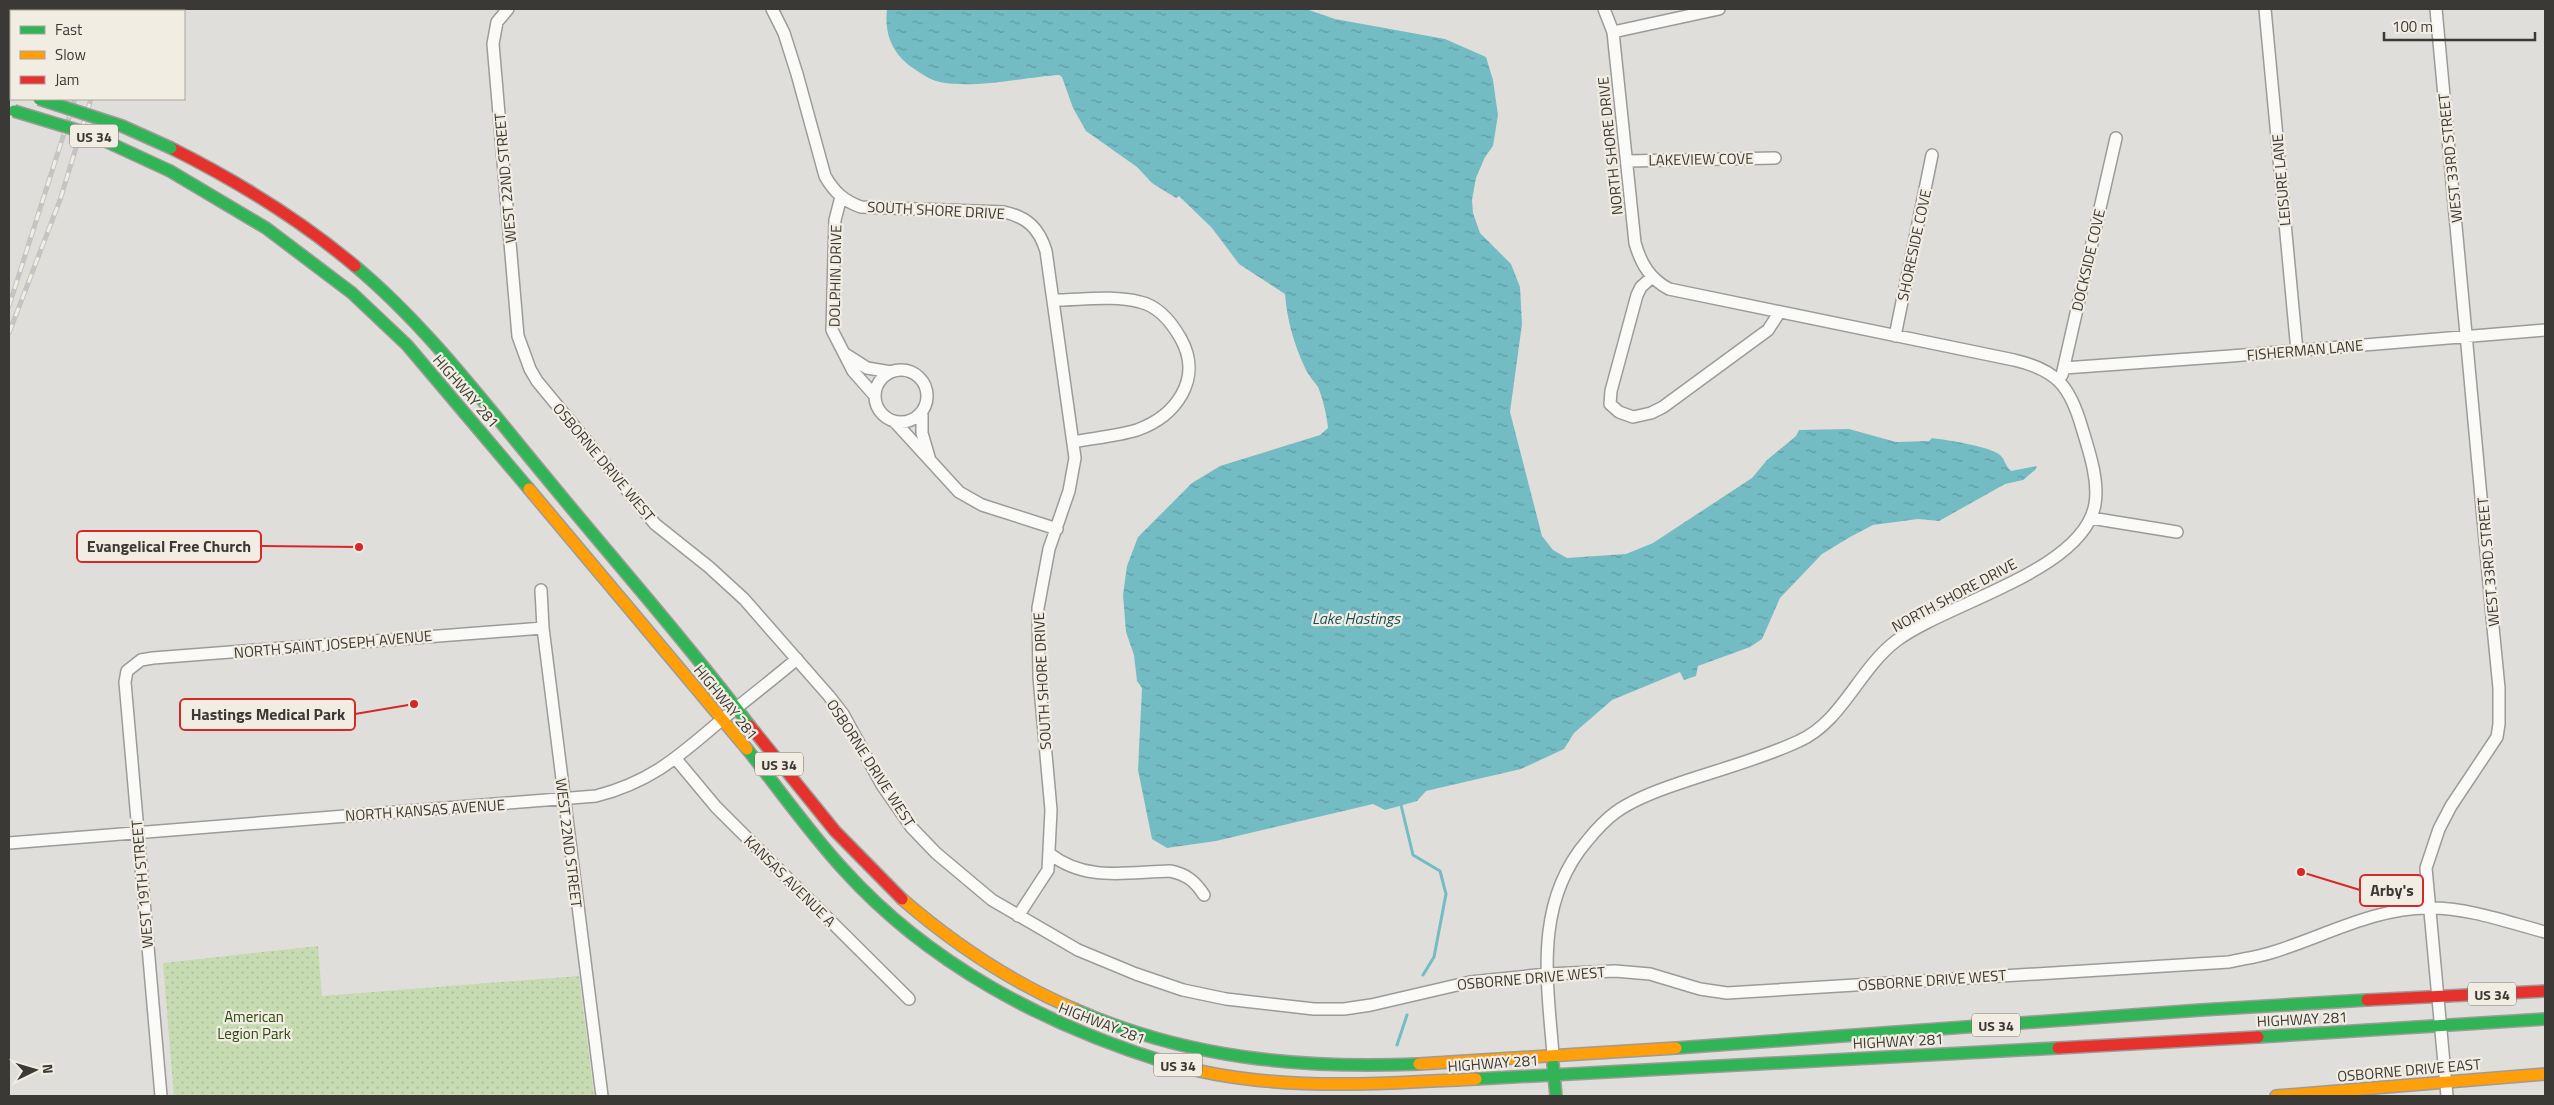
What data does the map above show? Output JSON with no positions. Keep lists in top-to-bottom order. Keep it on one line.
{"streets":{"main road":["US 34","NORTH SHORE DRIVE","HIGHWAY 281","OSBORNE DRIVE EAST"],"street":["WEST 33RD STREET","LAKEVIEW COVE","WEST 22ND STREET","LEISURE LANE","SOUTH SHORE DRIVE","SHORESIDE COVE","DOCKSIDE COVE","DOLPHIN DRIVE","FISHERMAN LANE","OSBORNE DRIVE WEST","NORTH SAINT JOSEPH AVENUE","NORTH KANSAS AVENUE","KANSAS AVENUE A","WEST 19TH STREET"]},"crossings":[["NORTH SHORE DRIVE","LAKEVIEW COVE"],["NORTH SHORE DRIVE","SHORESIDE COVE"],["NORTH SHORE DRIVE","DOCKSIDE COVE"],["NORTH SHORE DRIVE","HIGHWAY 281"],["NORTH SHORE DRIVE","OSBORNE DRIVE WEST"],["WEST 33RD STREET","FISHERMAN LANE"],["WEST 33RD STREET","HIGHWAY 281"],["WEST 33RD STREET","OSBORNE DRIVE WEST"],["WEST 33RD STREET","OSBORNE DRIVE EAST"],["WEST 22ND STREET","OSBORNE DRIVE WEST"],["WEST 22ND STREET","NORTH SAINT JOSEPH AVENUE"],["WEST 22ND STREET","NORTH KANSAS AVENUE"],["LEISURE LANE","FISHERMAN LANE"],["SOUTH SHORE DRIVE","DOLPHIN DRIVE"],["SOUTH SHORE DRIVE","OSBORNE DRIVE WEST"],["DOCKSIDE COVE","FISHERMAN LANE"],["HIGHWAY 281","NORTH KANSAS AVENUE"],["OSBORNE DRIVE WEST","NORTH KANSAS AVENUE"],["NORTH SAINT JOSEPH AVENUE","WEST 19TH STREET"],["NORTH KANSAS AVENUE","KANSAS AVENUE A"],["NORTH KANSAS AVENUE","WEST 19TH STREET"]],"water":["Lake Hastings"],"parks":["American Legion Park"],"places":["Evangelical Free Church","Hastings Medical Park","Arby's"],"legend":["Fast","Slow","Jam"],"scale_bar":"100 m","north":"right"}
